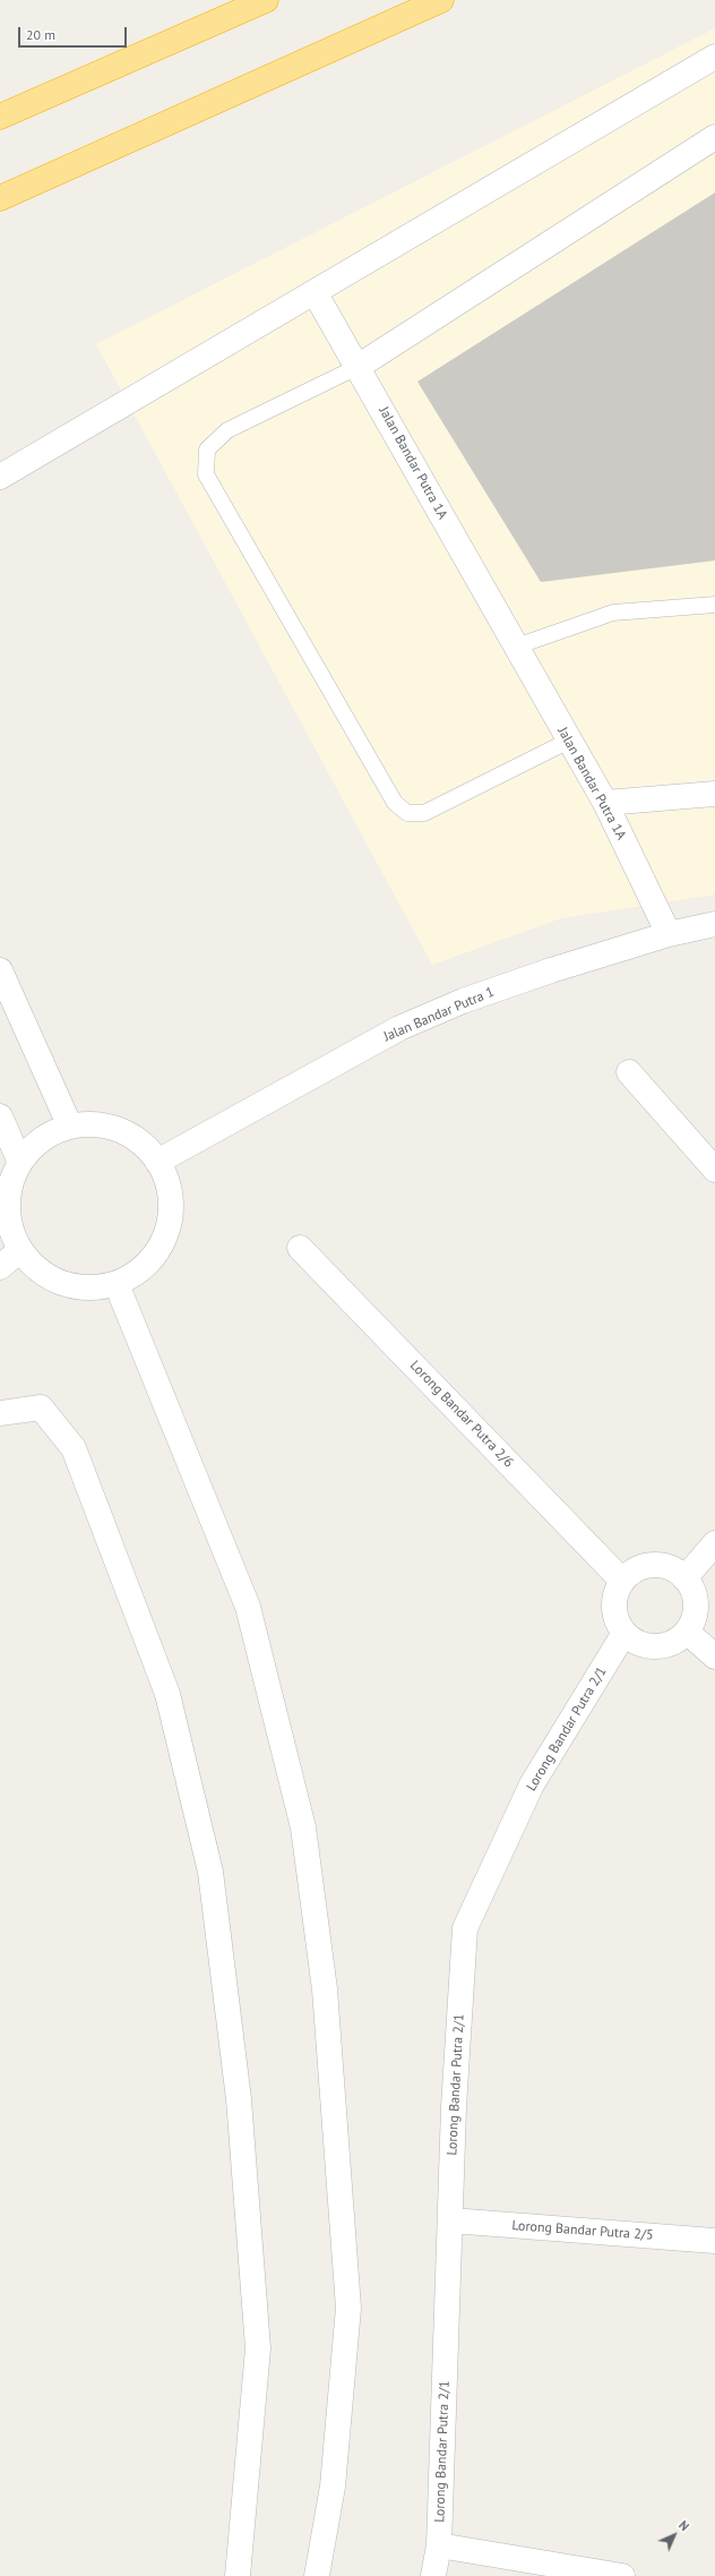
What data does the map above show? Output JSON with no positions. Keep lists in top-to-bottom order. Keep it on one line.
{"streets":{"street":["Jalan Bandar Putra 1A","Jalan Bandar Putra 1","Lorong Bandar Putra 2/6","Lorong Bandar Putra 2/1","Lorong Bandar Putra 2/5"]},"crossings":[["Jalan Bandar Putra 1A","Jalan Bandar Putra 1"],["Lorong Bandar Putra 2/6","Lorong Bandar Putra 2/1"],["Lorong Bandar Putra 2/1","Lorong Bandar Putra 2/5"]],"scale_bar":"20 m","north":"top right"}
